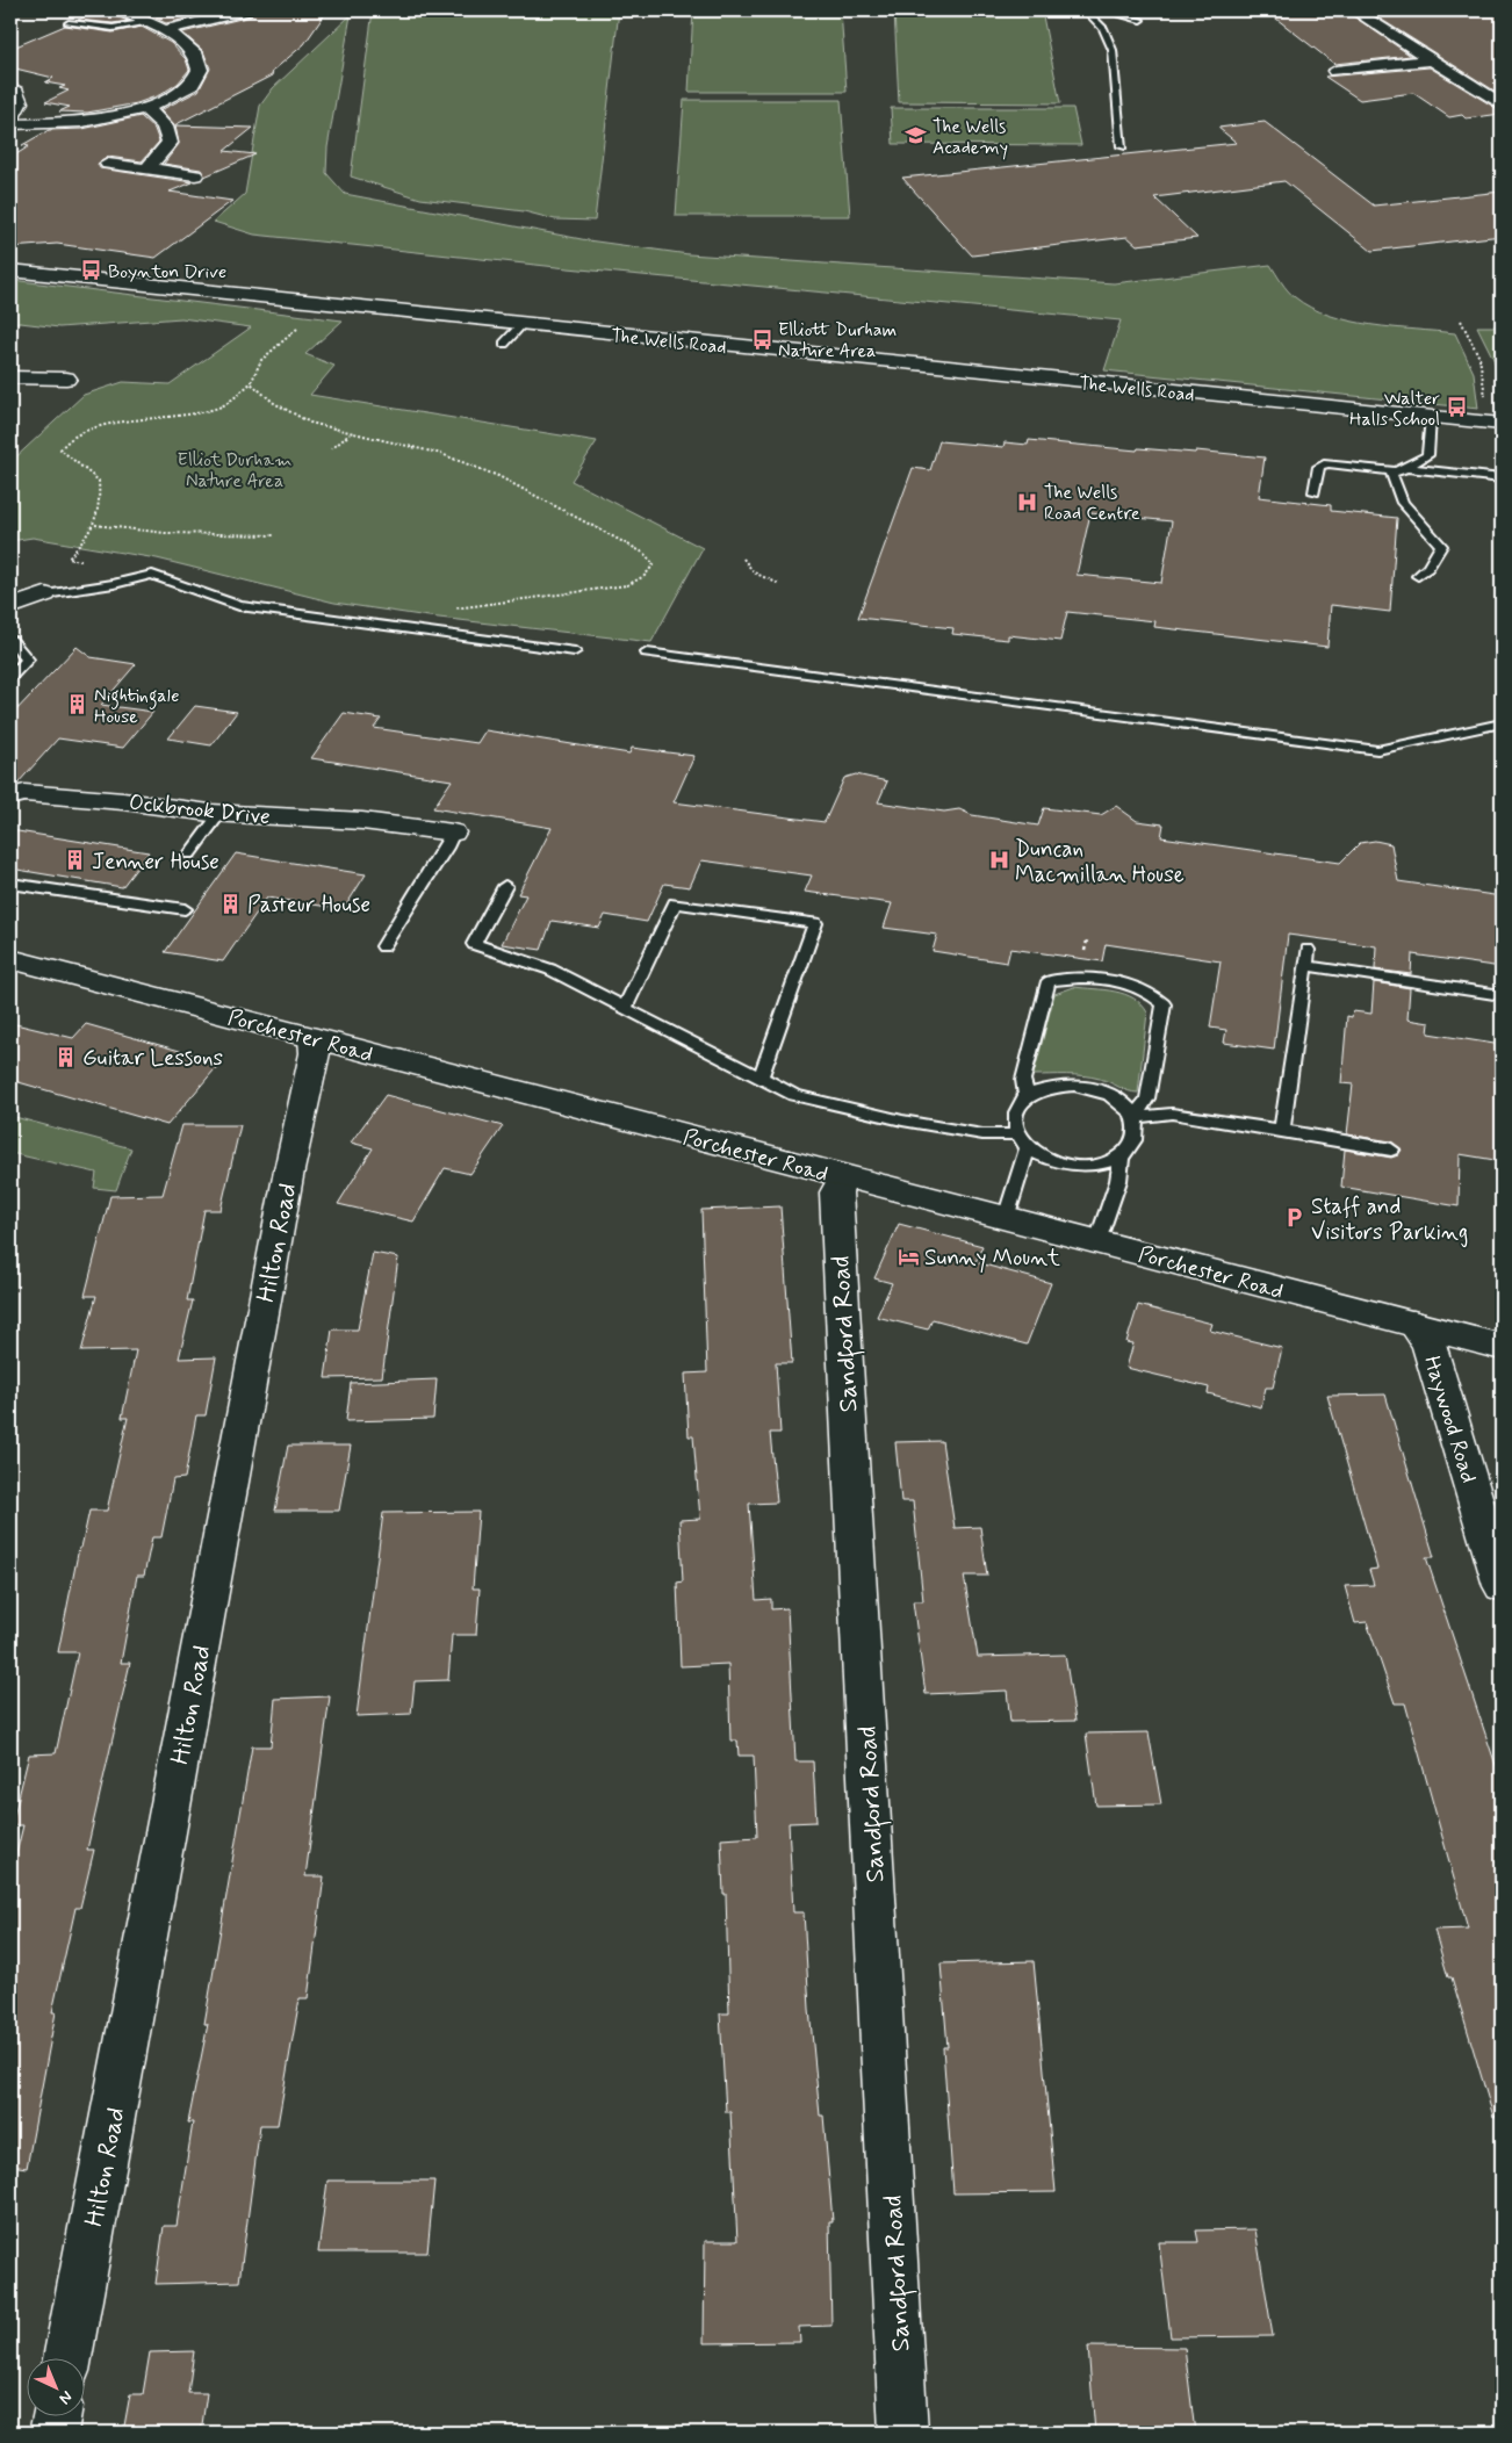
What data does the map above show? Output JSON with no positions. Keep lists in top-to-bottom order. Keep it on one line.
{"streets":{"street":["The Wells Road","Ockbrook Drive","Porchester Road","Hilton Road","Sandford Road","Haywood Road"]},"crossings":[["Porchester Road","Hilton Road"],["Porchester Road","Sandford Road"],["Porchester Road","Haywood Road"]],"parks":["Elliot Durham Nature Area"],"places":{"school or university":["The Wells Academy"],"bus stop":["Boynton Drive","Elliott Durham Nature Area","Walter Halls School"],"hospital":["The Wells Road Centre","Duncan Macmillan House"],"building":["Nightingale House","Jenner House","Pasteur House","Guitar Lessons"],"parking":["Staff and Visitors Parking"],"hotel":["Sunny Mount"]},"north":"bottom right"}
